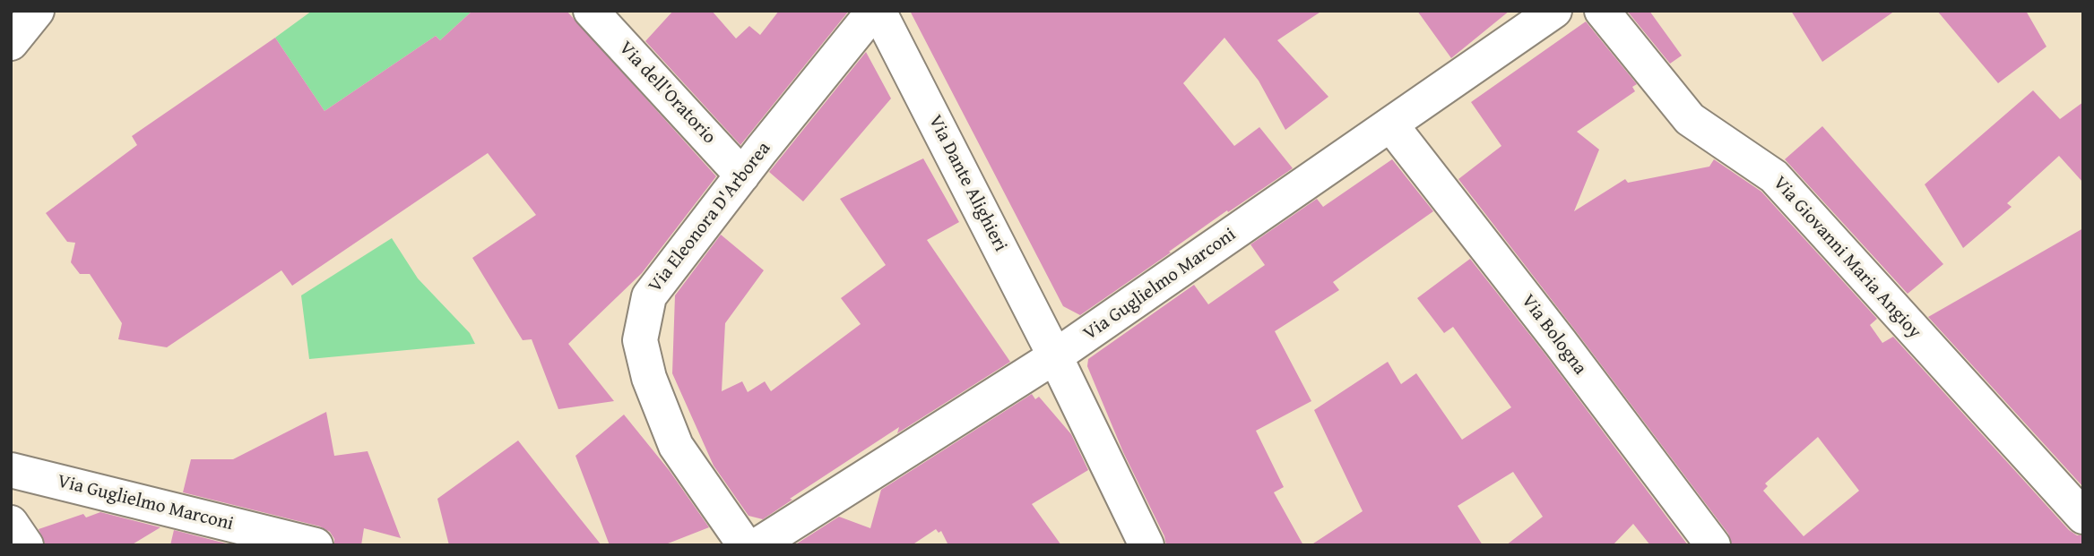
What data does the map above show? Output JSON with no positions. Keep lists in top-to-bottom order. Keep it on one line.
{"streets":{"street":["Via dell'Oratorio","Via Dante Alighieri","Via Eleonora D'Arborea","Via Giovanni Maria Angioy","Via Guglielmo Marconi","Via Bologna"]},"crossings":[["Via dell'Oratorio","Via Eleonora D'Arborea"],["Via Dante Alighieri","Via Eleonora D'Arborea"],["Via Dante Alighieri","Via Guglielmo Marconi"],["Via Guglielmo Marconi","Via Bologna"]]}
